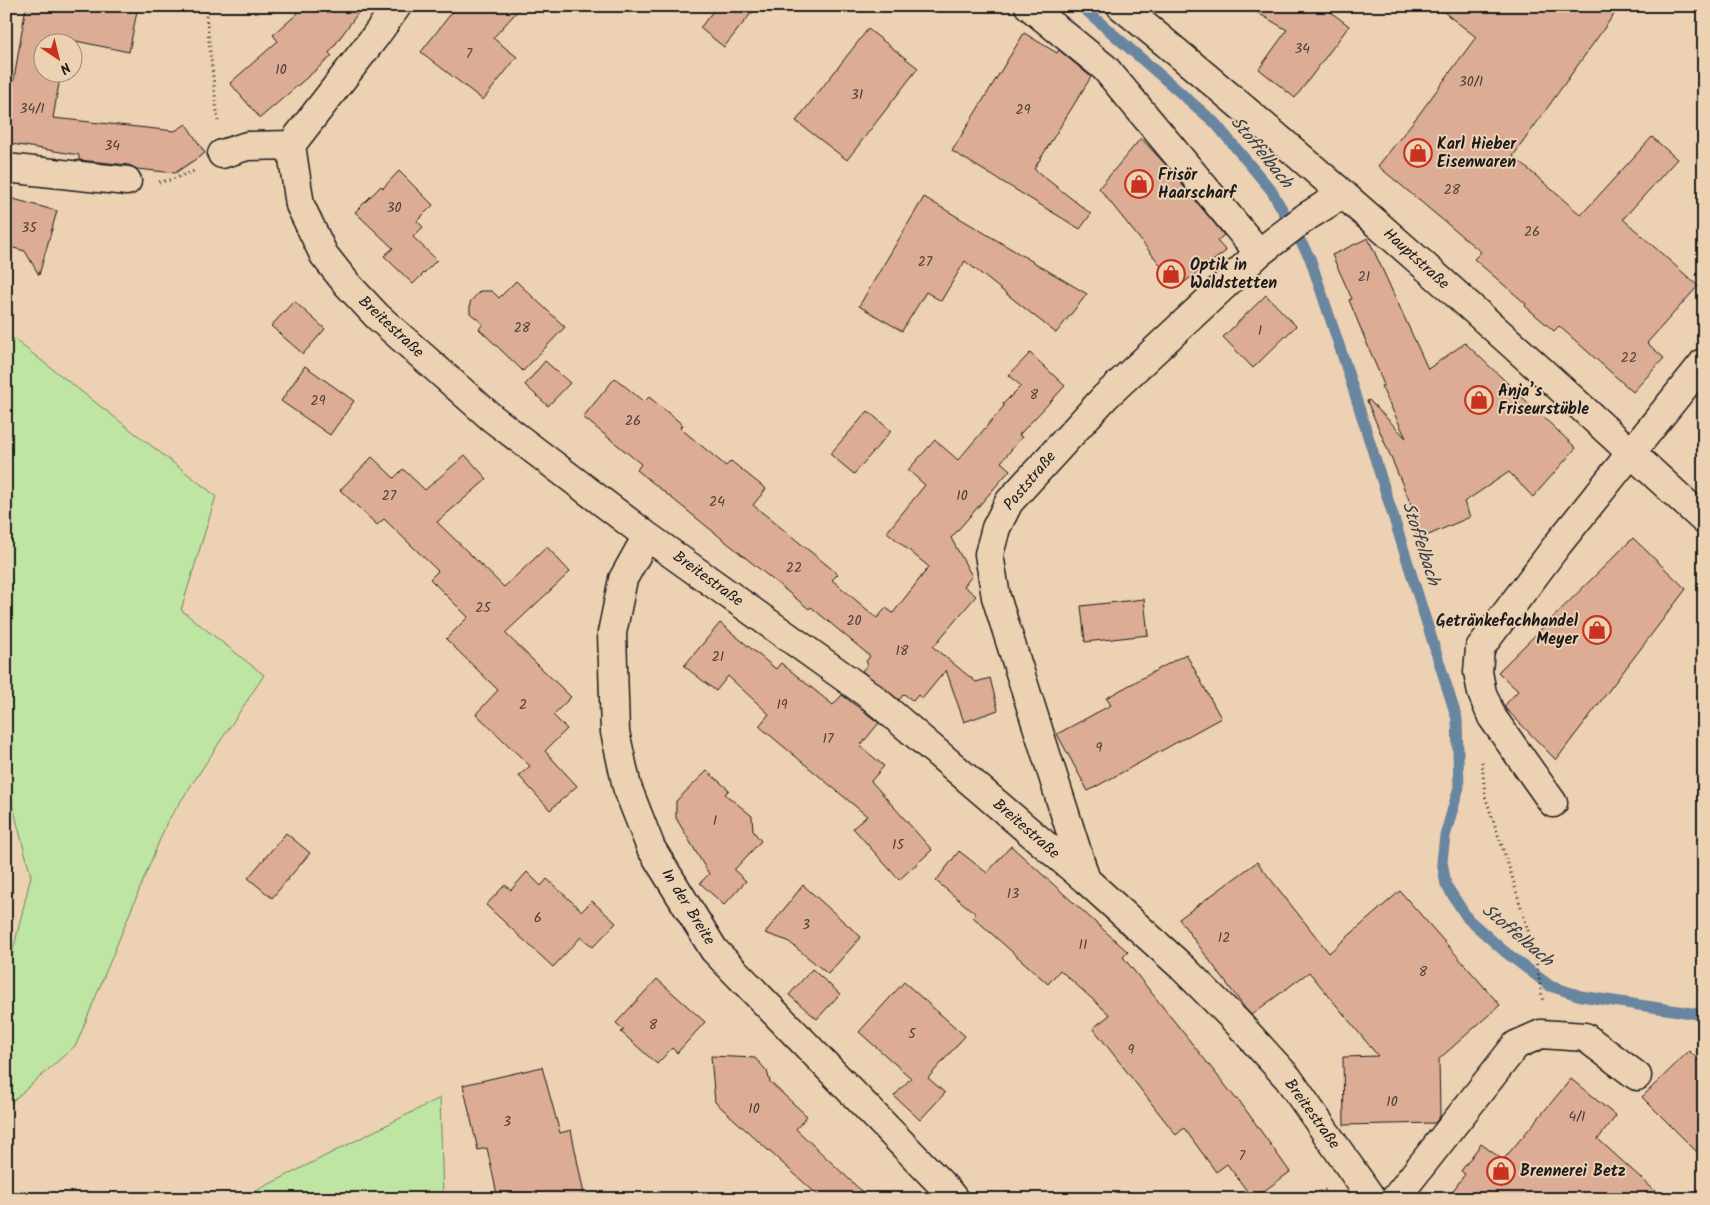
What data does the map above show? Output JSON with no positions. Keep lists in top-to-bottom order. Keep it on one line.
{"streets":{"street":["Hauptstraße","Breitestraße","Poststraße","In der Breite"]},"crossings":[["Hauptstraße","Poststraße"],["Breitestraße","Poststraße"],["Breitestraße","In der Breite"]],"water":["Stoffelbach"],"places":{"shop":["Karl Hieber Eisenwaren","Frisör Haarscharf","Optik in Waldstetten","Anja’s Friseurstüble","Getränkefachhandel Meyer","Brennerei Betz"]},"house_numbers":["34","7","10","30/1","31","34/1","29","34","28","30","35","26","27","21","28","1","22","8","29","26","27","10","24","22","25","20","18","21","2","19","17","9","1","15","13","6","3","12","11","8","8","5","9","10","10","4/1","3","7"],"north":"bottom right"}
